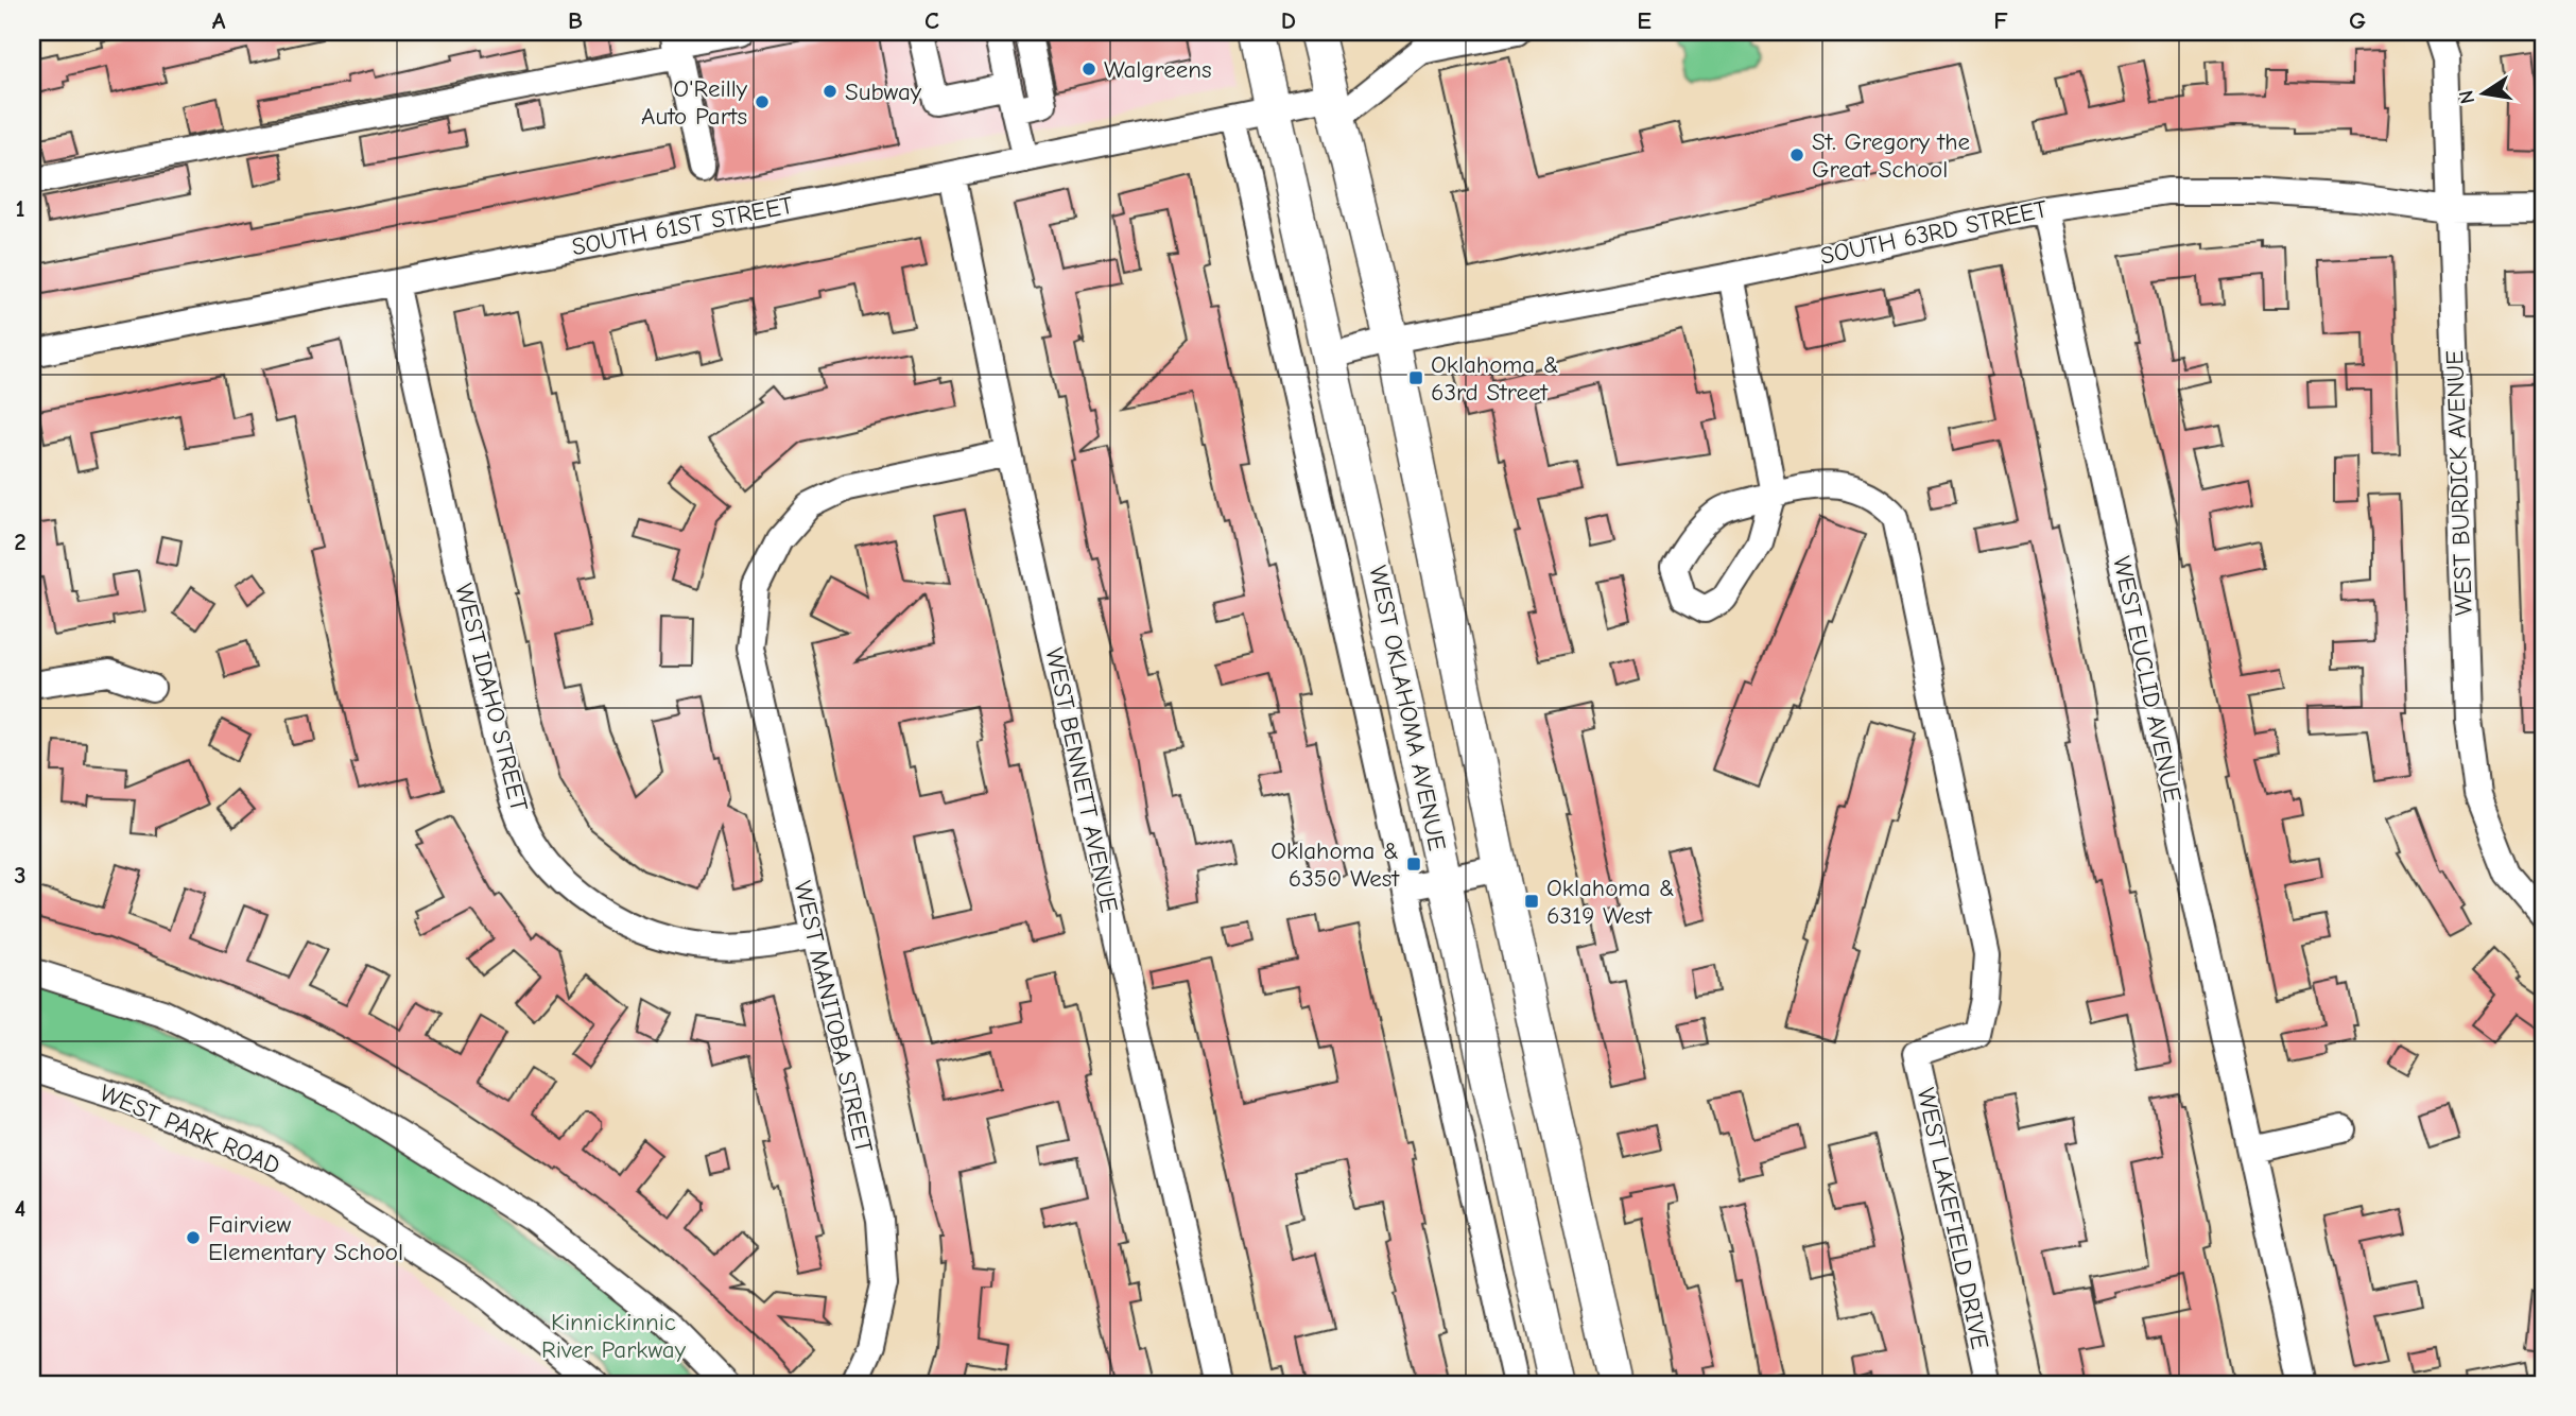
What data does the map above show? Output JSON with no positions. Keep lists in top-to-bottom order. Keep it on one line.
{"streets":{"main road":["WEST OKLAHOMA AVENUE"],"street":["SOUTH 61ST STREET","SOUTH 63RD STREET","WEST BURDICK AVENUE","WEST EUCLID AVENUE","WEST IDAHO STREET","WEST BENNETT AVENUE","WEST MANITOBA STREET","WEST PARK ROAD","WEST LAKEFIELD DRIVE"]},"crossings":[["SOUTH 61ST STREET","WEST IDAHO STREET"],["SOUTH 61ST STREET","WEST OKLAHOMA AVENUE"],["SOUTH 61ST STREET","WEST BENNETT AVENUE"],["SOUTH 63RD STREET","WEST BURDICK AVENUE"],["SOUTH 63RD STREET","WEST EUCLID AVENUE"],["SOUTH 63RD STREET","WEST OKLAHOMA AVENUE"],["SOUTH 63RD STREET","WEST LAKEFIELD DRIVE"],["WEST IDAHO STREET","WEST MANITOBA STREET"],["WEST BENNETT AVENUE","WEST MANITOBA STREET"]],"parks":["Kinnickinnic River Parkway"],"places":{"other":["Walgreens","Subway","O'Reilly Auto Parts","St. Gregory the Great School","Fairview Elementary School"],"transit":["Oklahoma & 63rd Street","Oklahoma & 6350 West","Oklahoma & 6319 West"]},"north":"left","grid":{"columns":["A","B","C","D","E","F","G"],"rows":["1","2","3","4"]}}
